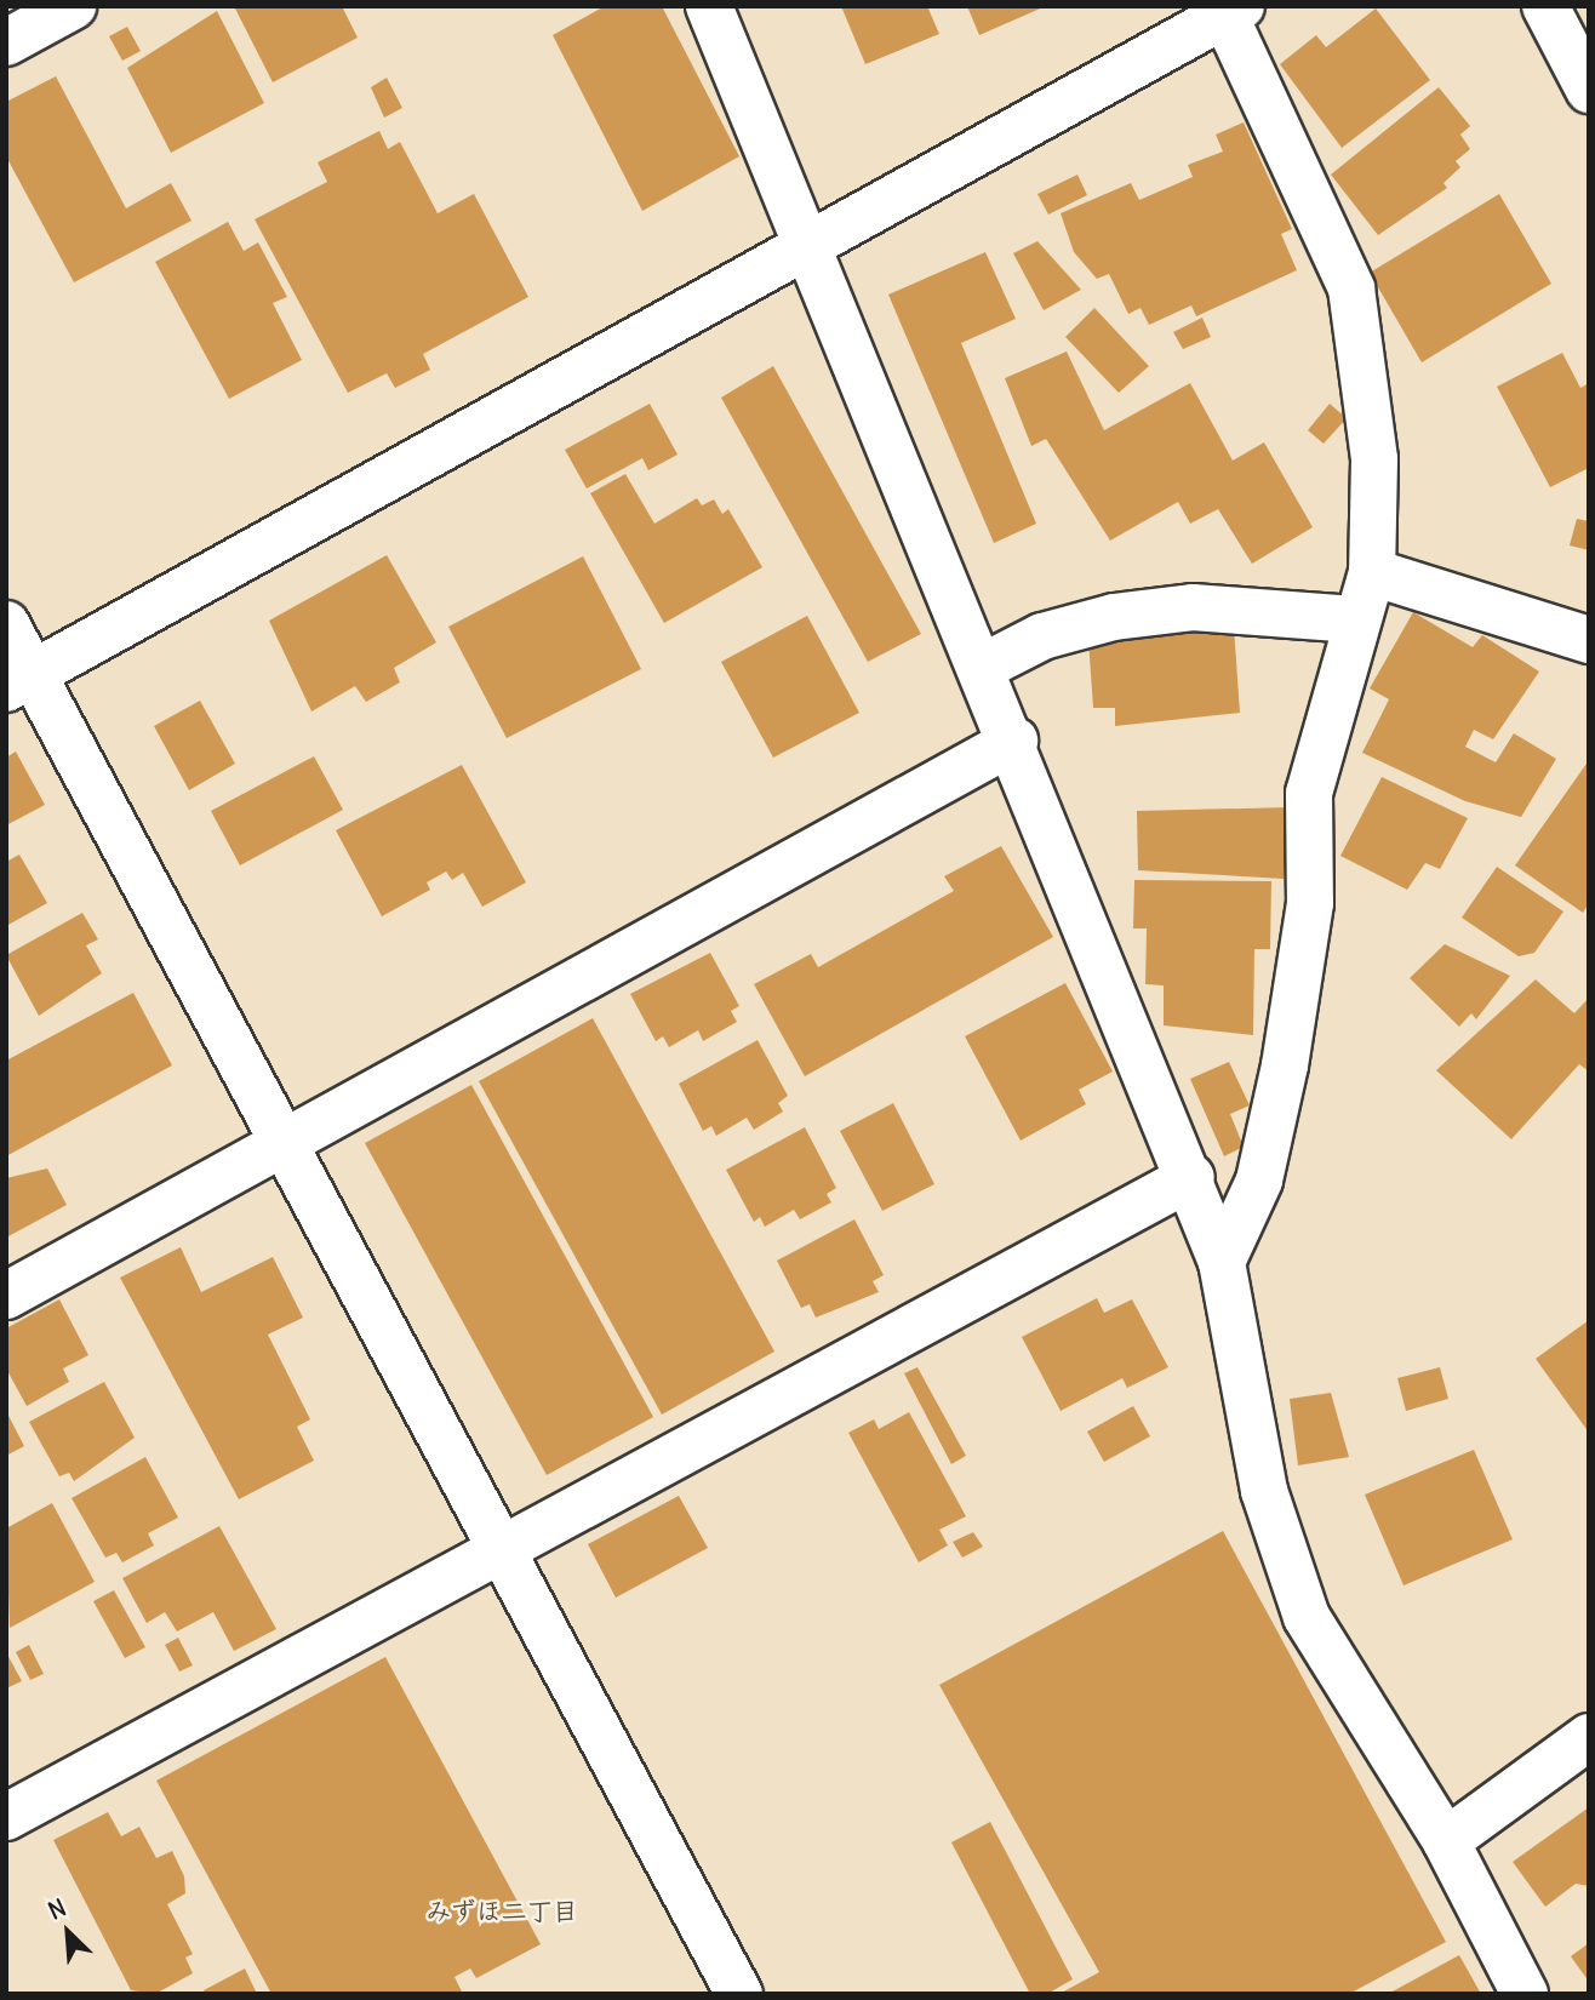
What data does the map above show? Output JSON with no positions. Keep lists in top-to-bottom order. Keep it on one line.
{"districts":["みずほ二丁目"],"north":"top left"}
